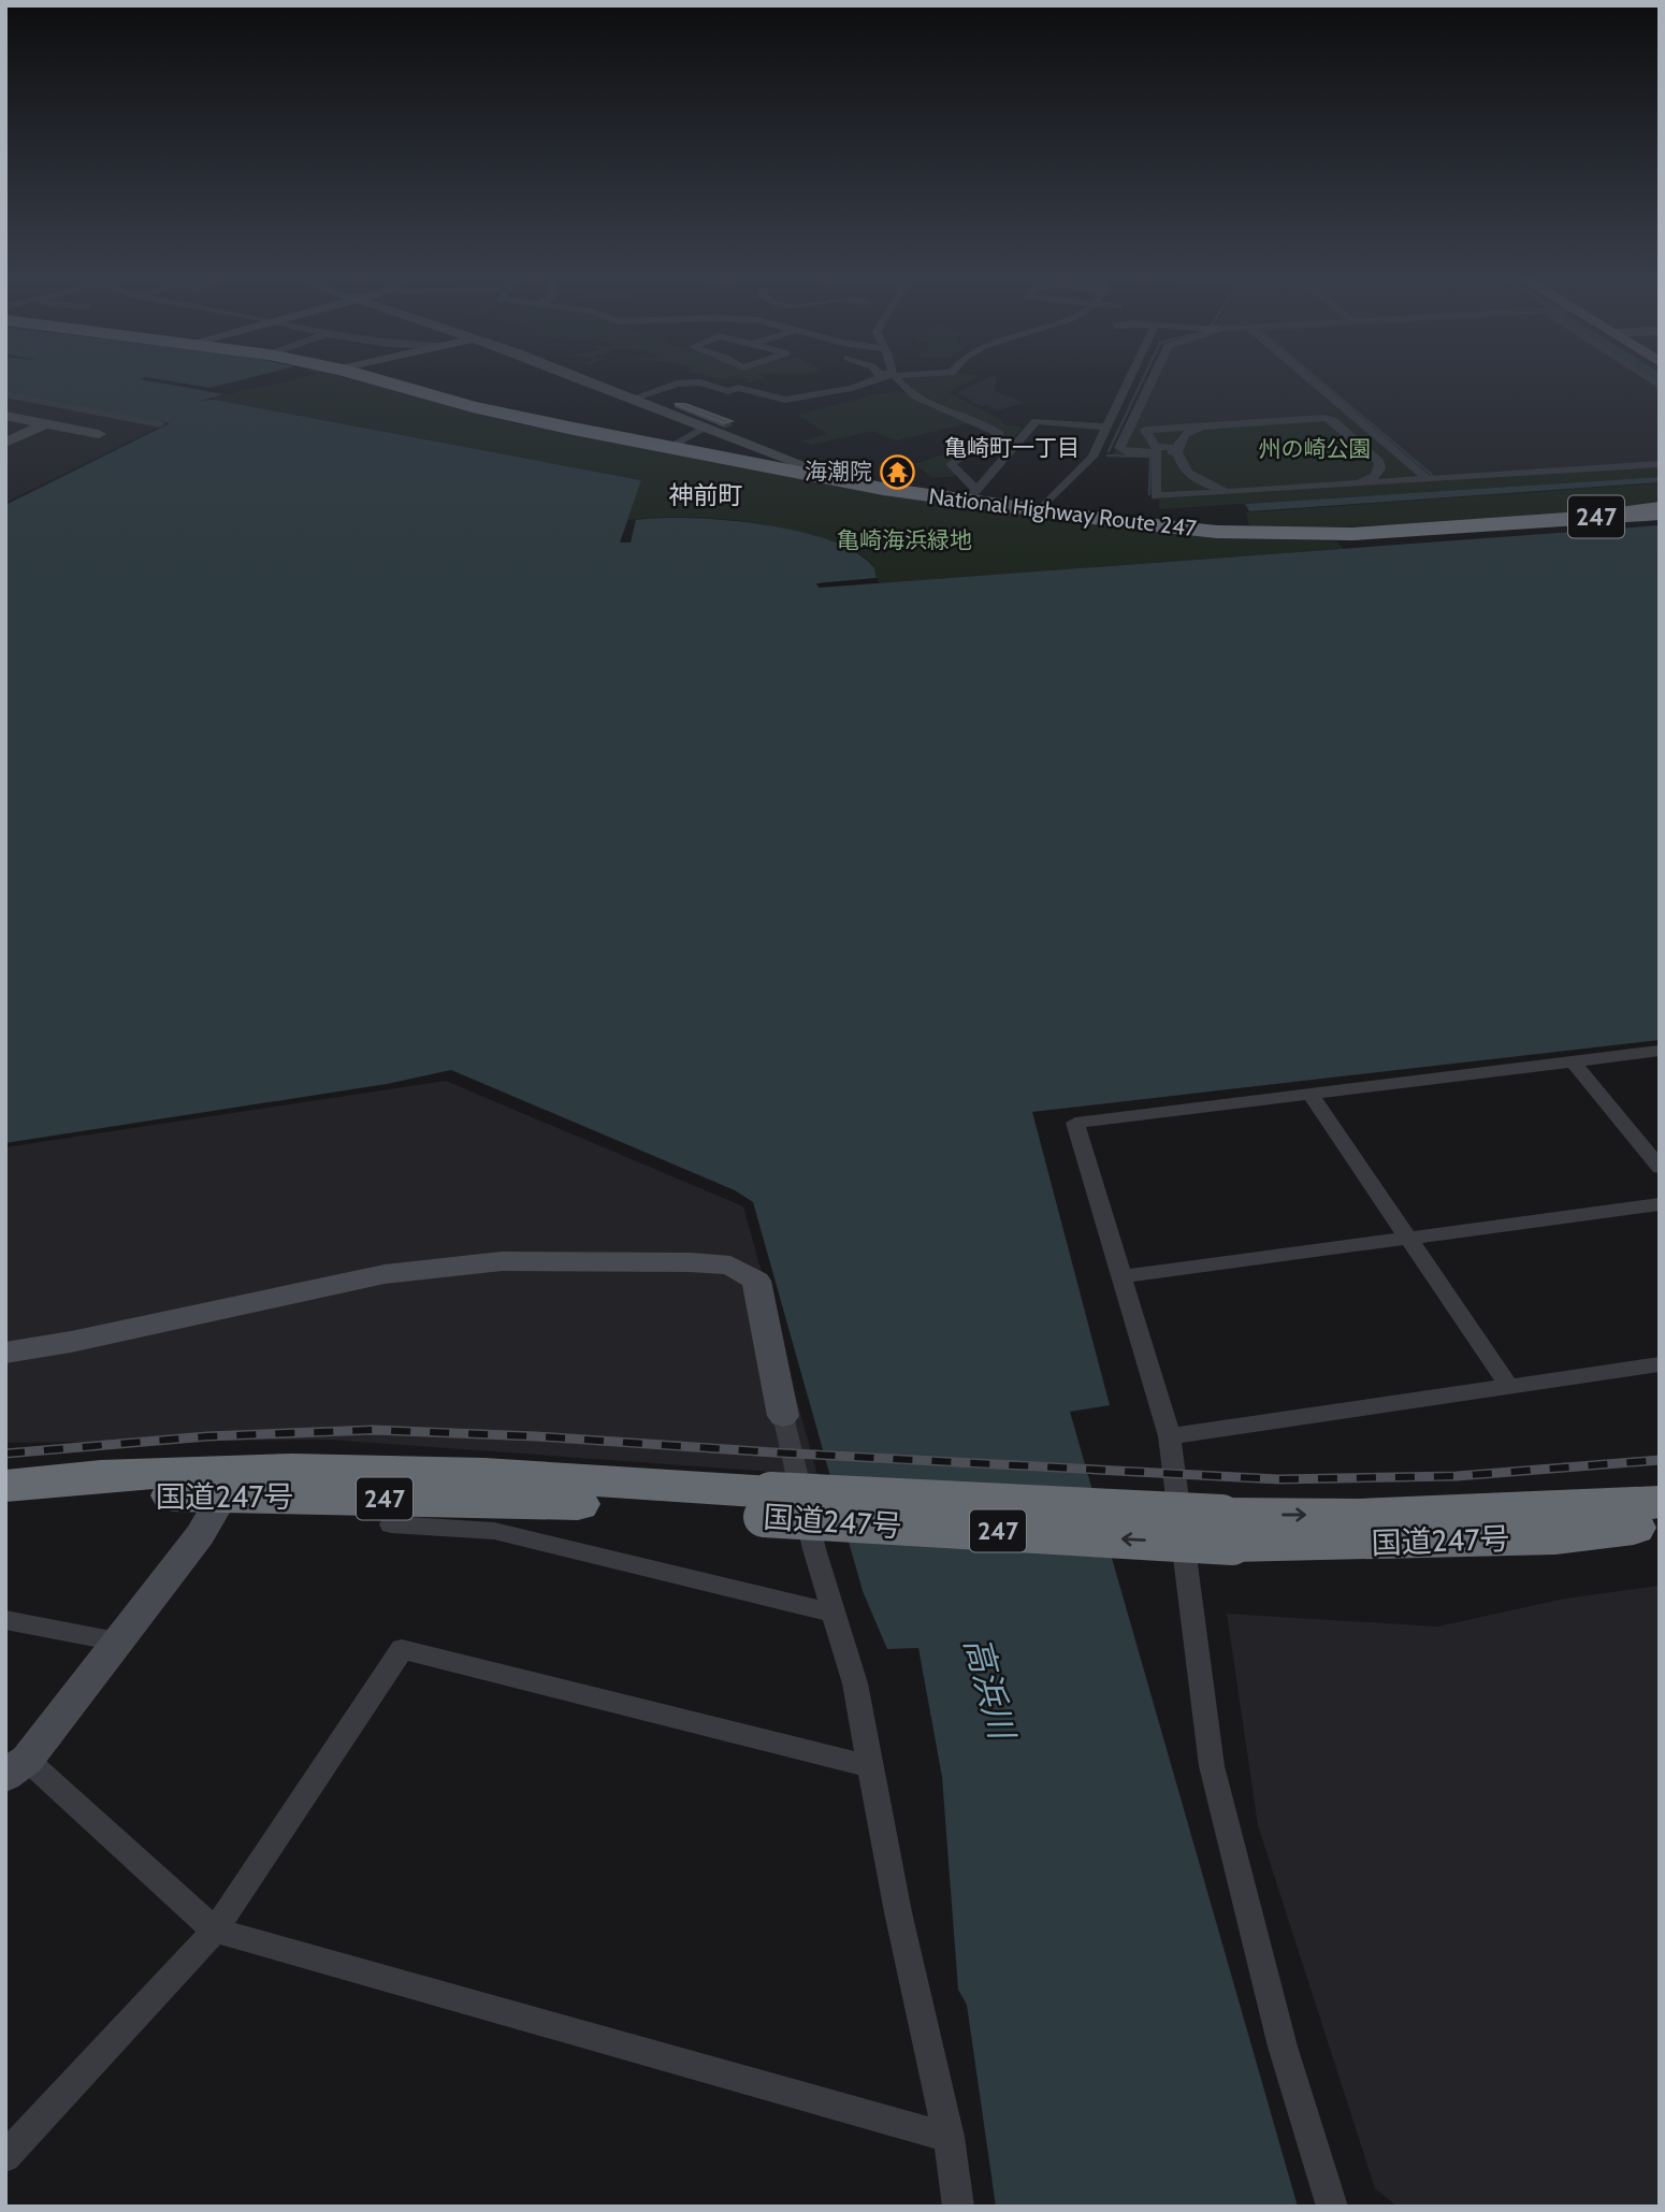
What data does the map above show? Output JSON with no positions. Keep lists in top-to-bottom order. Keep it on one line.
{"streets":{"highway":["National Highway Route 247","247","国道247号"]},"crossings":[["247","国道247号"]],"districts":["亀崎町一丁目","神前町"],"water":["高浜川"],"parks":["州の崎公園","亀崎海浜緑地"],"places":{"temple":["海潮院"]}}
